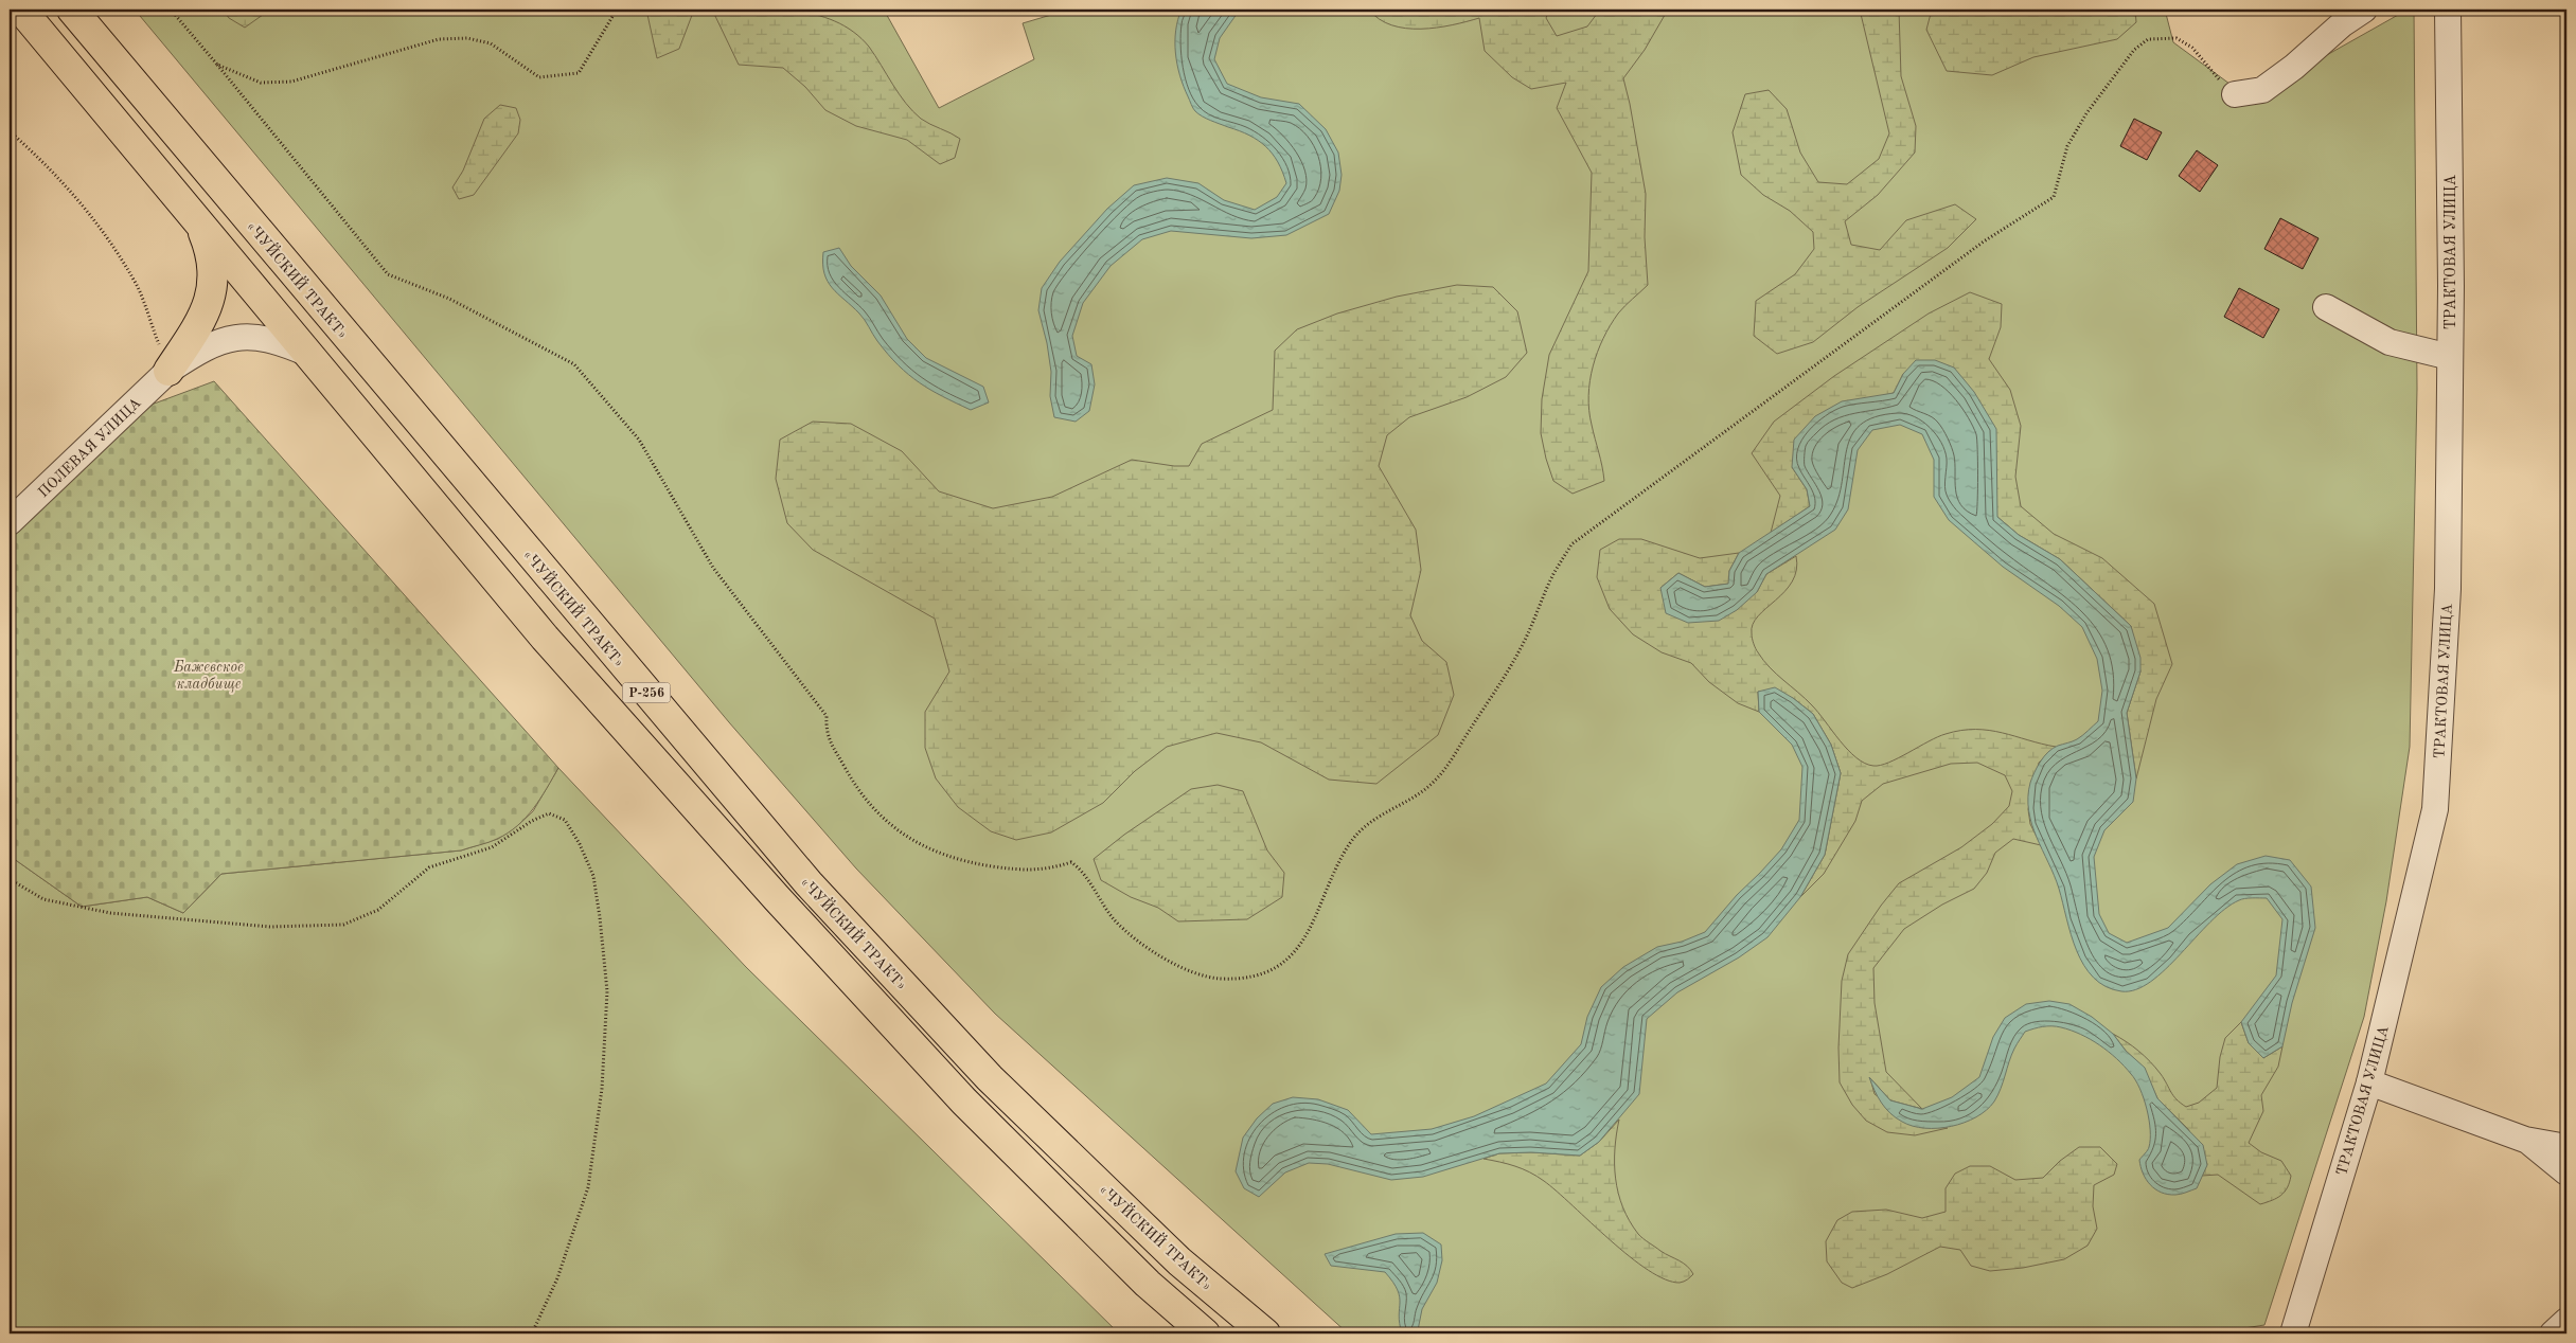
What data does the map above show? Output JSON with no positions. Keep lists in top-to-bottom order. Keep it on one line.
{"streets":{"highway":["«ЧУЙСКИЙ ТРАКТ»","Р-256"],"street":["ТРАКТОВАЯ УЛИЦА","ПОЛЕВАЯ УЛИЦА"]},"crossings":[["ПОЛЕВАЯ УЛИЦА","Р-256"]],"parks":["Бажевское кладбище"]}
